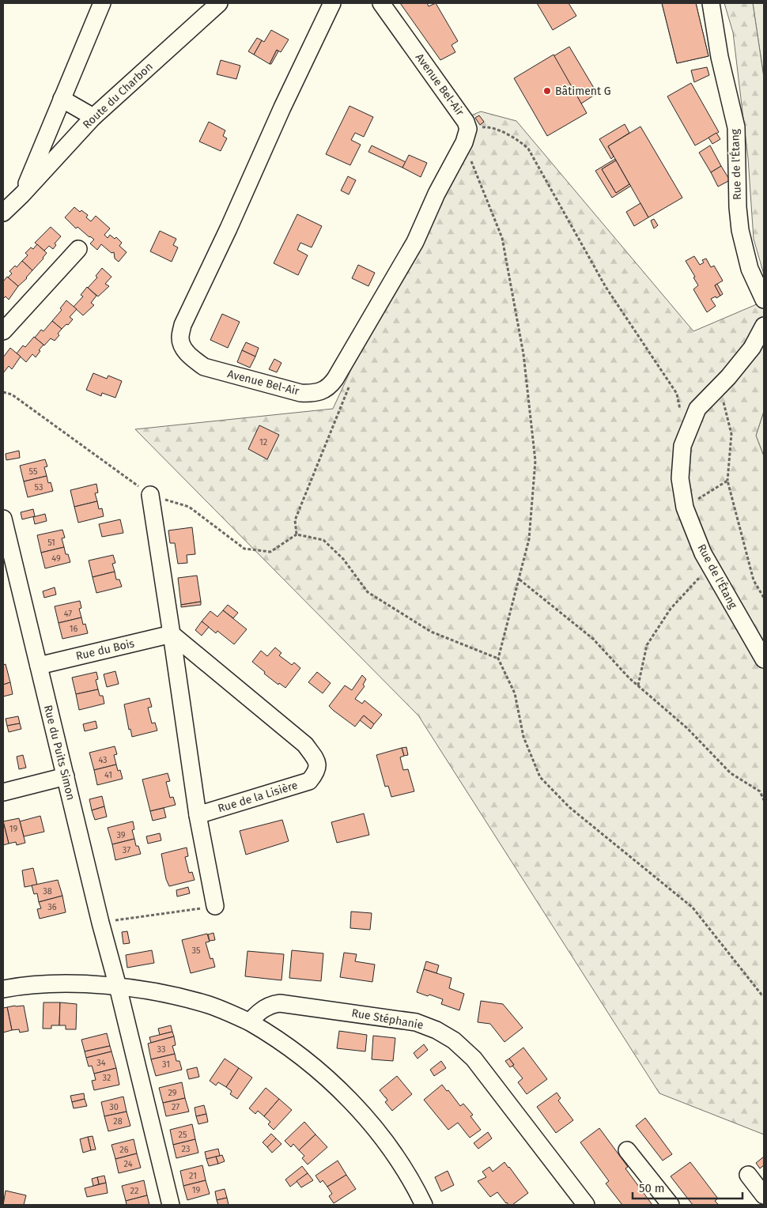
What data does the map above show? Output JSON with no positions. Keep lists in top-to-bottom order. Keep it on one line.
{"streets":{"street":["Avenue Bel-Air","Route du Charbon","Rue de l'Étang","Rue du Bois","Rue du Puits Simon","Rue de la Lisière","Rue Stéphanie"]},"crossings":[["Rue du Bois","Rue du Puits Simon"],["Rue du Bois","Rue de la Lisière"]],"places":["Bâtiment G"],"house_numbers":["12","55","53","51","49","47","16","43","41","19","39","37","38","36","35","33","34","31","32","29","30","27","28","25","23","26","24","21","19","22"],"scale_bar":"50 m"}
